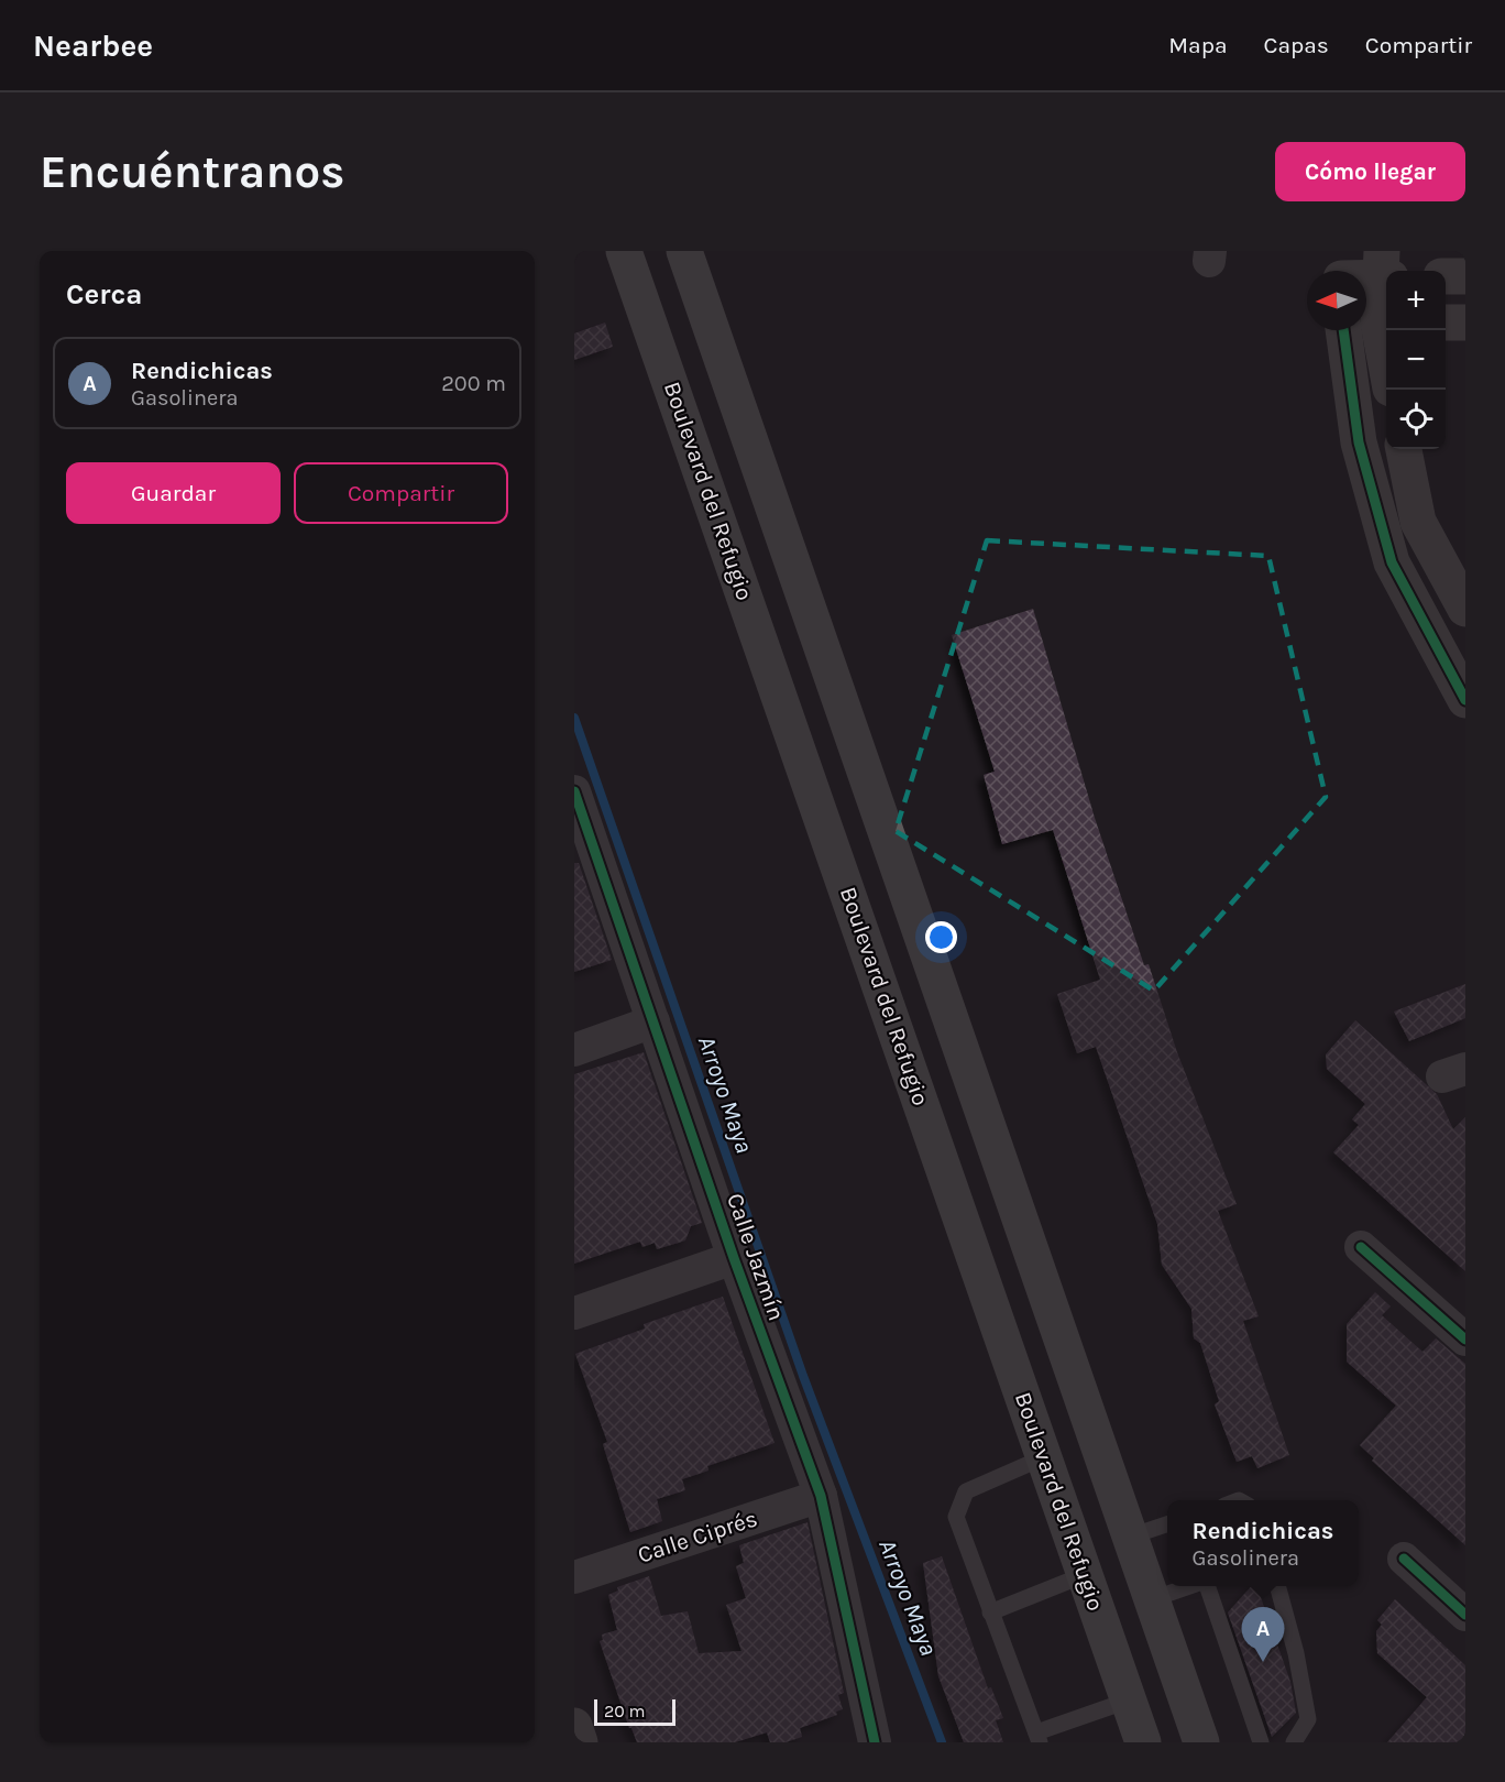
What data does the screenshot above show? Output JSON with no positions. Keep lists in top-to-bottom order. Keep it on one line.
{"streets":{"main road":["Boulevard del Refugio"],"street":["Calle Jazmín","Calle Ciprés"]},"crossings":[["Calle Jazmín","Calle Ciprés"]],"water":["Arroyo Maya"],"scale_bar":"20 m","north":"left","page":{"header":"Nearbee","nav":["Mapa","Capas","Compartir"],"buttons":["Cómo llegar",["Guardar","Compartir"]],"title":"Encuéntranos","heading":"Cerca","map_buttons":["+","−"],"list":[{"mark":"A","name":"Rendichicas","note":"Gasolinera","value":"200 m"}],"popup":["Rendichicas","Gasolinera"],"pins":"A","scale":"20 m"}}
